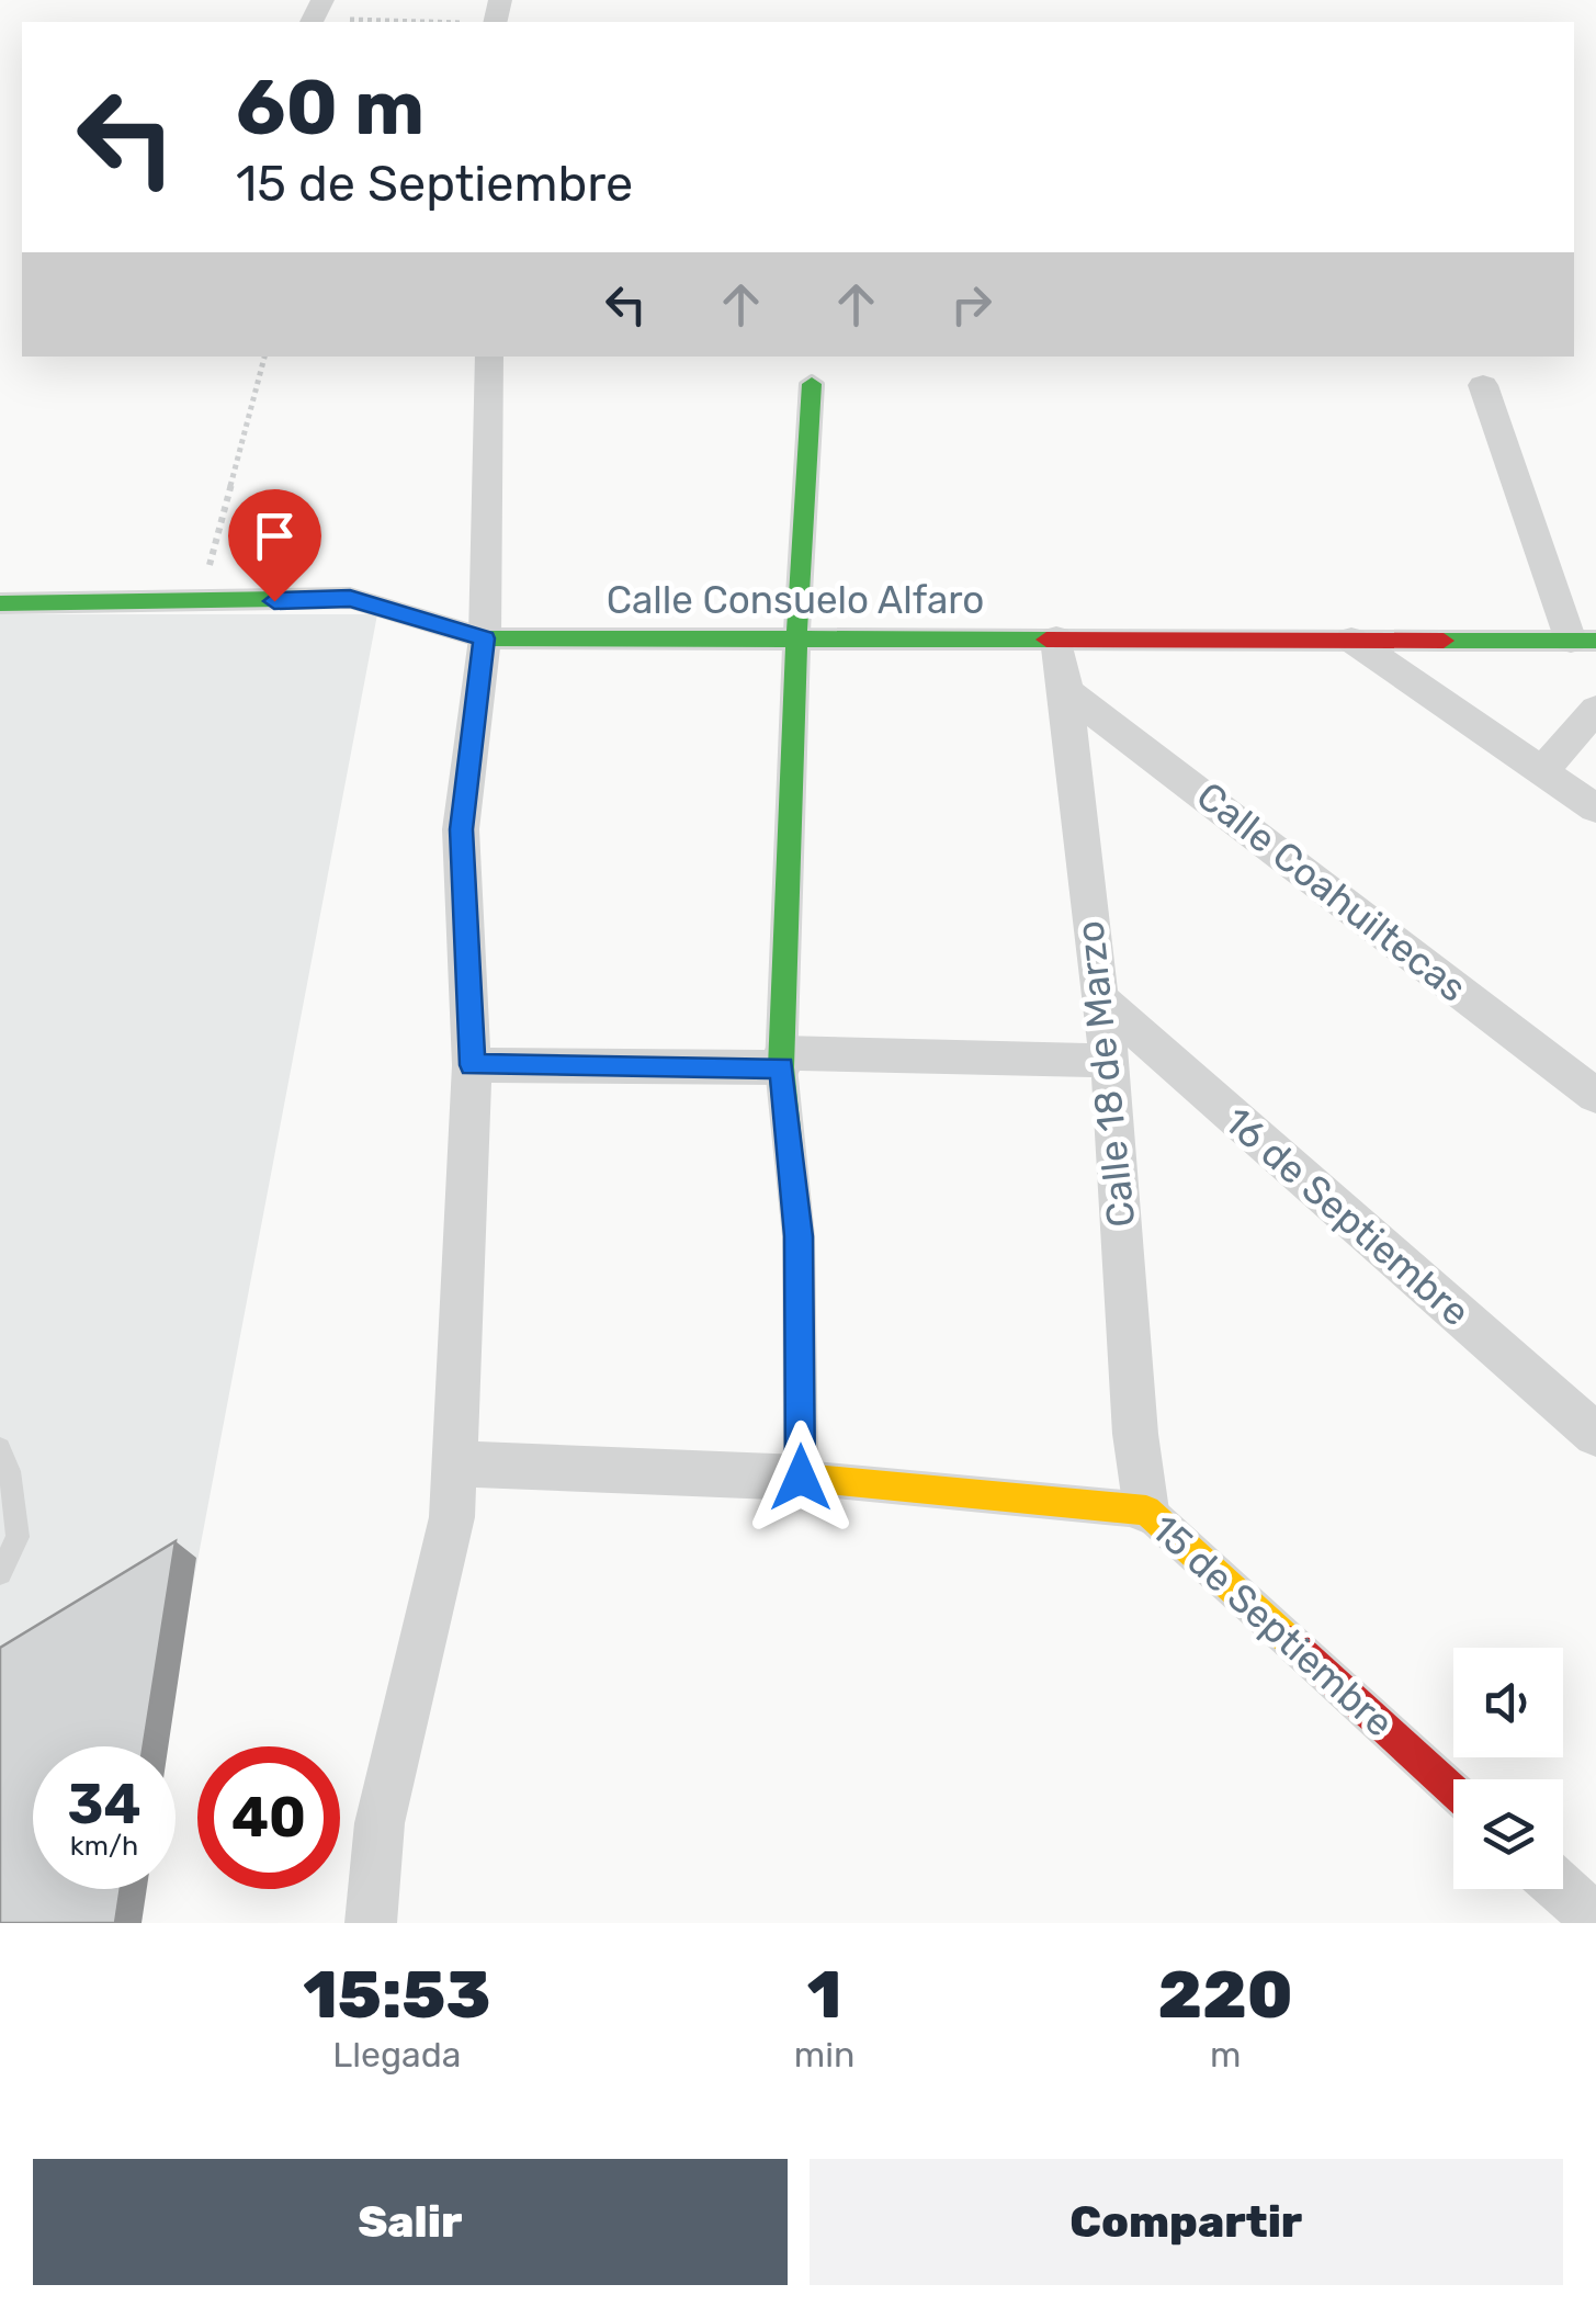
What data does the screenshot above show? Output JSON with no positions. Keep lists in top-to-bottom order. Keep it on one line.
{"streets":{"street":["Calle Consuelo Alfaro","Calle Coahuiltecas","Calle 18 de Marzo","16 de Septiembre","15 de Septiembre"]},"crossings":[["Calle Consuelo Alfaro","Calle 18 de Marzo"],["Calle Coahuiltecas","Calle 18 de Marzo"],["Calle 18 de Marzo","16 de Septiembre"],["Calle 18 de Marzo","15 de Septiembre"]],"page":{"turn":["60 m","15 de Septiembre"],"speed":"34 km/h","limit":"40","eta":["15:53","Llegada","1","min","220","m"],"buttons":["Salir","Compartir"]}}
